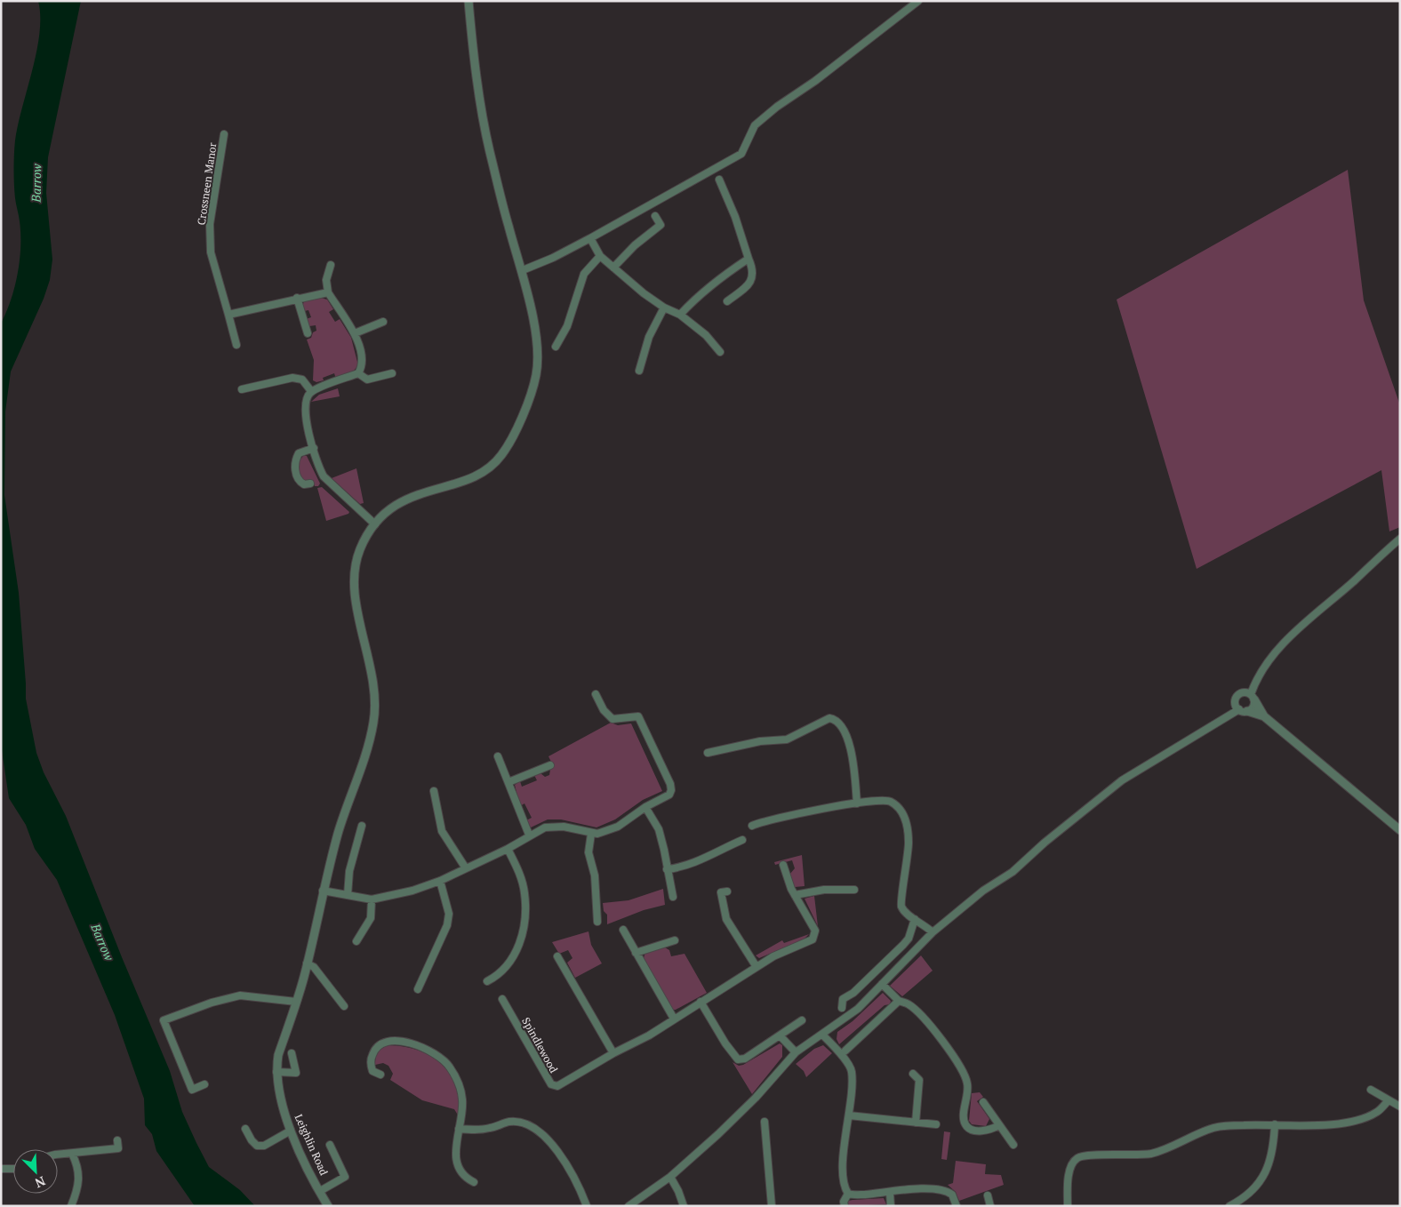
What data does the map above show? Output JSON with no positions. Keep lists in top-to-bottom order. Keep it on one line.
{"streets":{"street":["Crossneen Manor","Spindlewood","Leighlin Road"]},"water":["Barrow"],"north":"bottom right"}
